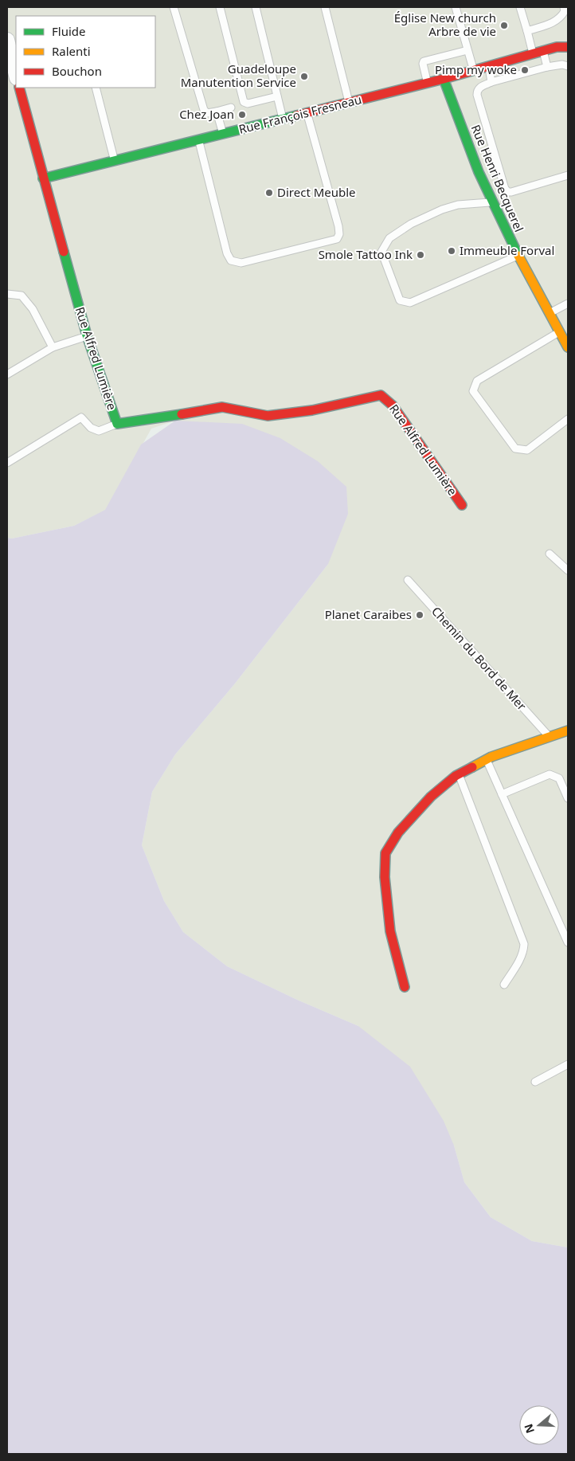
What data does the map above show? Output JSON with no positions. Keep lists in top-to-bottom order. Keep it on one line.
{"streets":{"street":["Rue François Fresneau","Rue Henri Becquerel","Rue Alfred Lumière"],"lane":["Chemin du Bord de Mer"]},"crossings":[["Rue François Fresneau","Rue Henri Becquerel"],["Rue François Fresneau","Rue Alfred Lumière"]],"places":["Église New church Arbre de vie","Pimp my woke","Guadeloupe Manutention Service","Chez Joan","Direct Meuble","Immeuble Forval","Smole Tattoo Ink","Planet Caraibes"],"legend":["Fluide","Ralenti","Bouchon"],"north":"left"}
